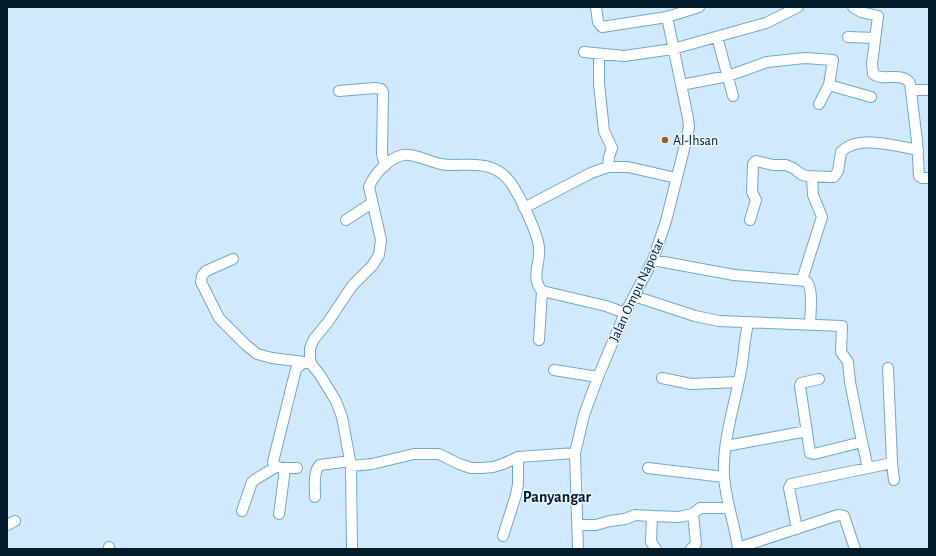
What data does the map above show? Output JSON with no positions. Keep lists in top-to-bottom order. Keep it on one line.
{"streets":{"street":["Jalan Ompu Napotar"]},"districts":["Panyangar"],"places":["Al-Ihsan"]}
